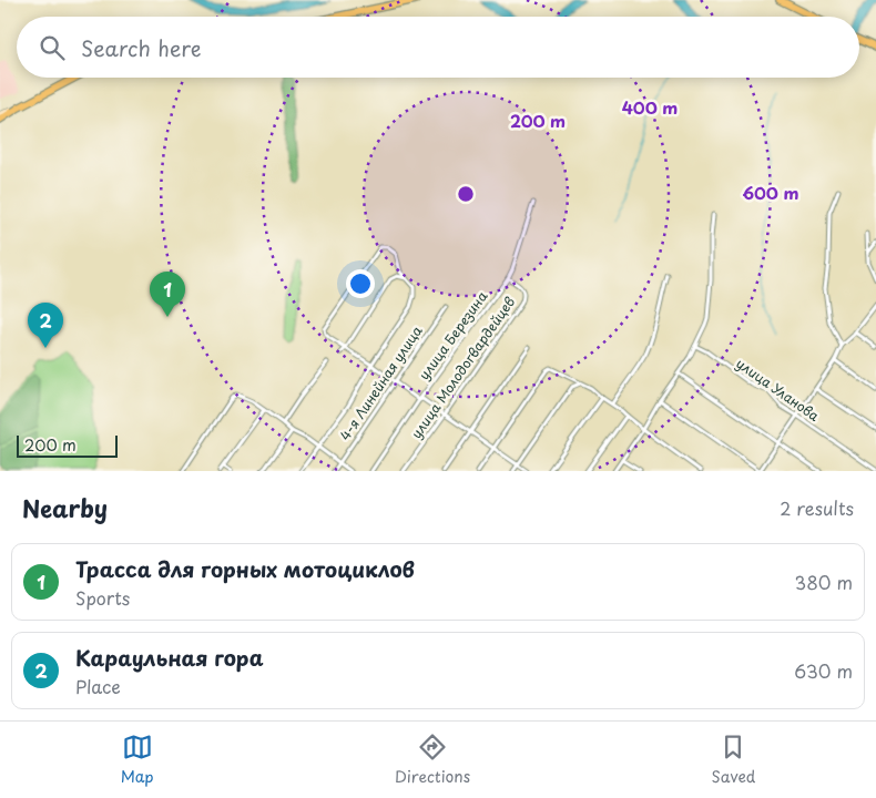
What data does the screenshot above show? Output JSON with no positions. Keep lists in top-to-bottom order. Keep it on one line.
{"streets":{"street":["улица Березина","улица Молодогвардейцев","4-я Линейная улица","улица Уланова"]},"crossings":[["улица Березина","улица Молодогвардейцев"]],"scale_bar":"200 m","page":{"search":"Search here","pins":["1","2"],"scale":"200 m","heading":["Nearby","2 results"],"list":[{"mark":"1","name":"Трасса для горных мотоциклов","note":"Sports","value":"380 m"},{"mark":"2","name":"Караульная гора","note":"Place","value":"630 m"}],"nav":["Map","Directions","Saved"]},"rings":["400 m","200 m","600 m"]}
